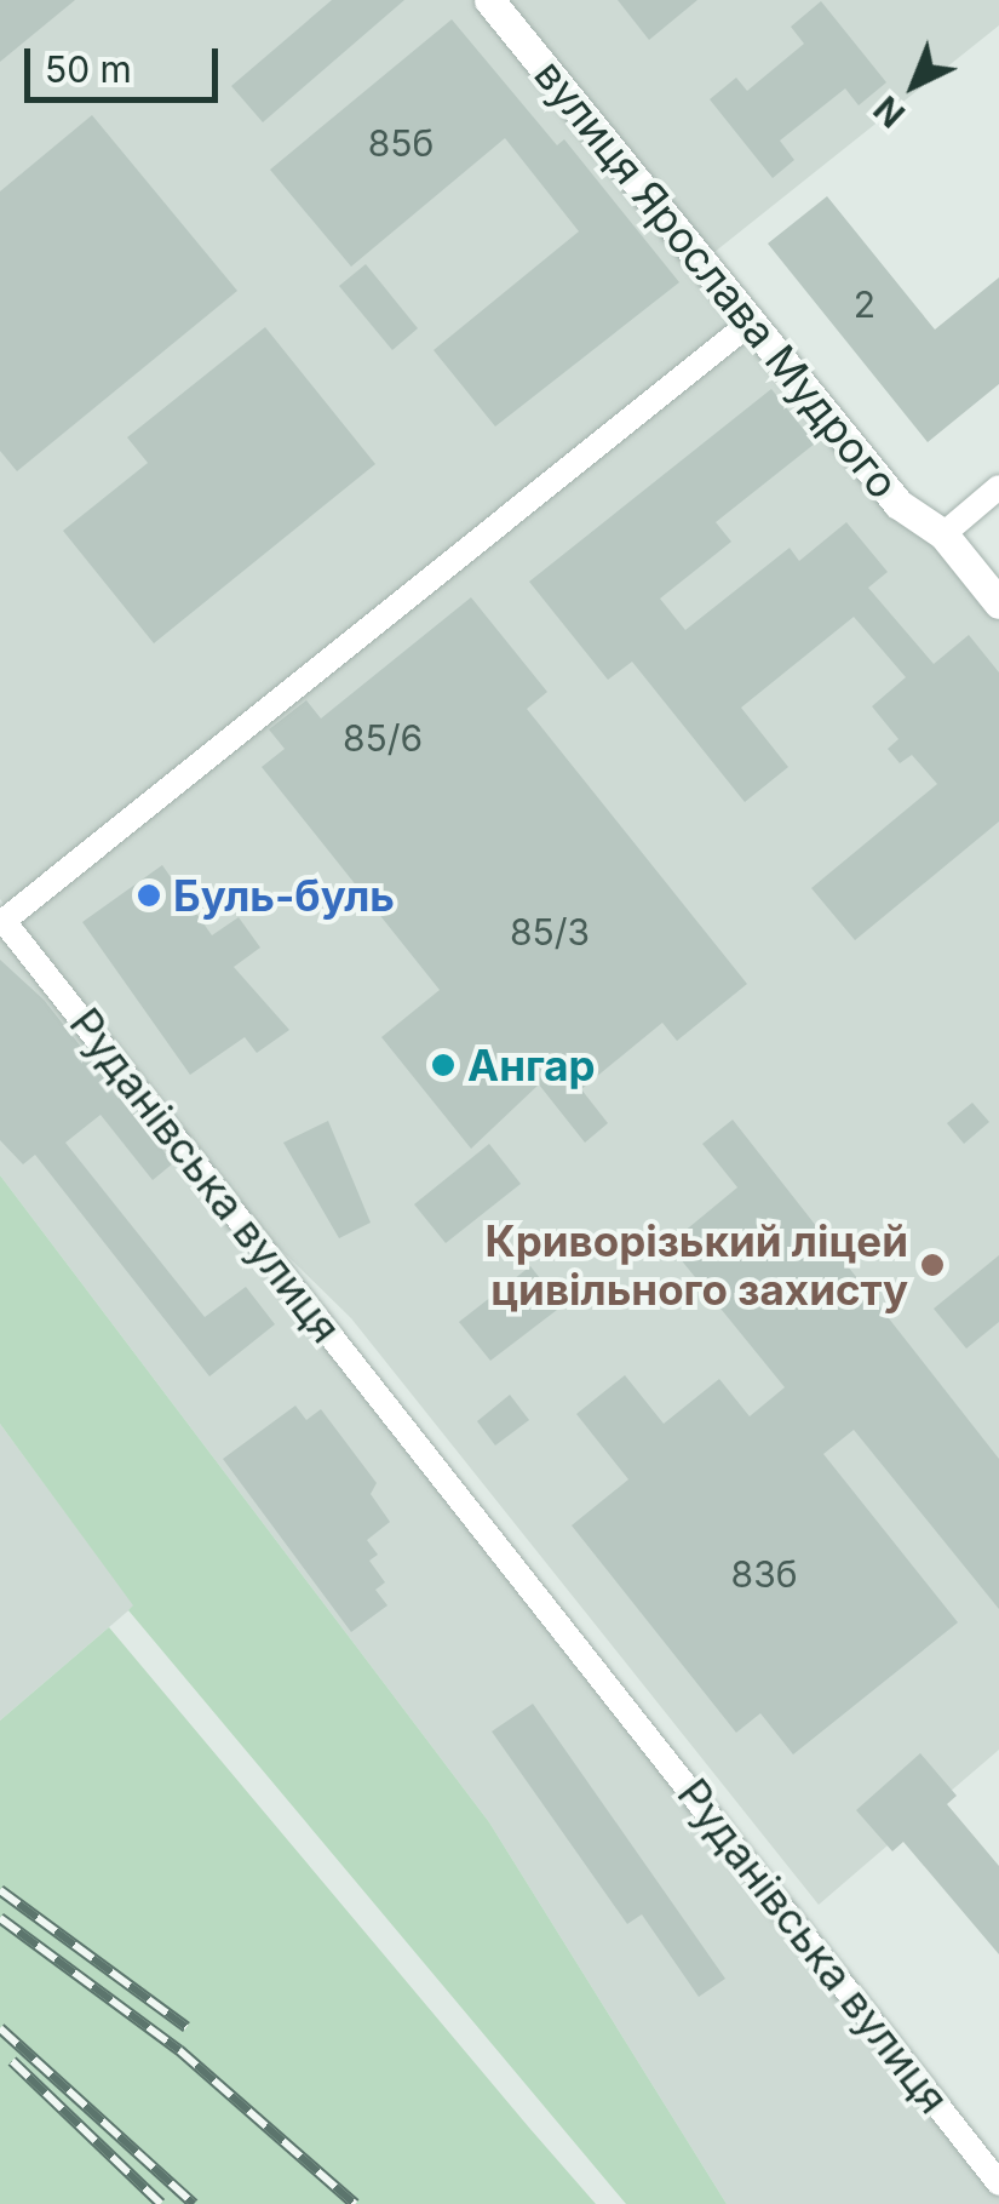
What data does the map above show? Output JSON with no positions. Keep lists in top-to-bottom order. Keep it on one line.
{"streets":{"street":["вулиця Ярослава Мудрого","Руданівська вулиця"]},"crossings":[["вулиця Ярослава Мудрого","Руданівська вулиця"]],"places":["Буль-буль","Ангар","Криворізький ліцей цивільного захисту"],"house_numbers":["85б","2","85/6","85/3","83б"],"scale_bar":"50 m","north":"bottom left"}
